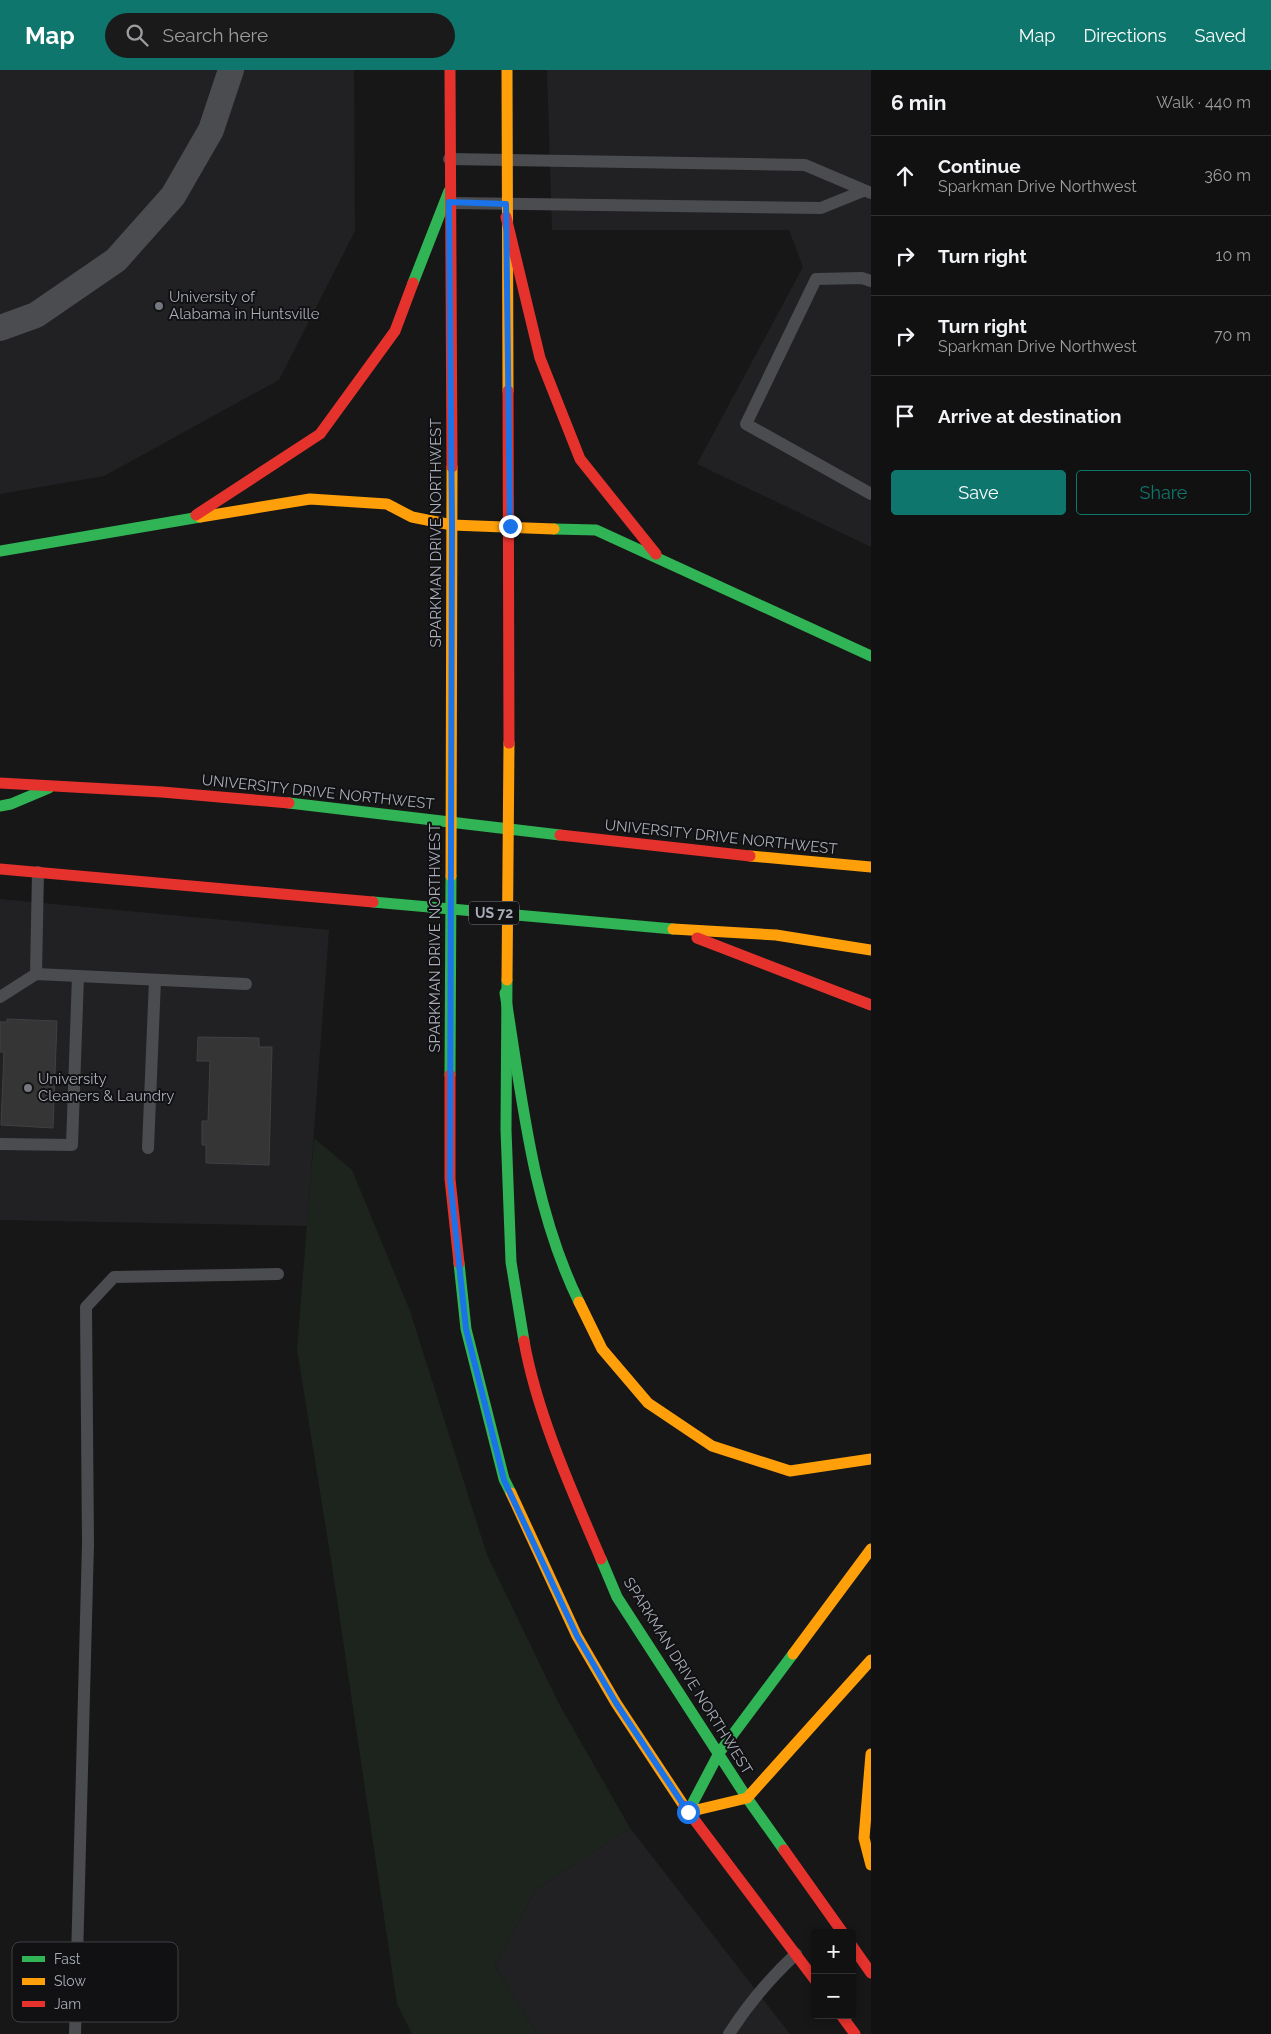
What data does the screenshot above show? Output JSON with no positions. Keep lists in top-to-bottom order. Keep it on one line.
{"streets":{"main road":["SPARKMAN DRIVE NORTHWEST","UNIVERSITY DRIVE NORTHWEST","US 72"]},"places":["University of Alabama in Huntsville","University Cleaners & Laundry"],"legend":["Fast","Slow","Jam"],"page":{"header":"Map","search":"Search here","nav":["Map","Directions","Saved"],"heading":["6 min","Walk · 440 m"],"list":[["Continue","Sparkman Drive Northwest","360 m"],["Turn right","10 m"],["Turn right","Sparkman Drive Northwest","70 m"],"Arrive at destination"],"buttons":["Save","Share"],"map_buttons":["+","−"]}}
